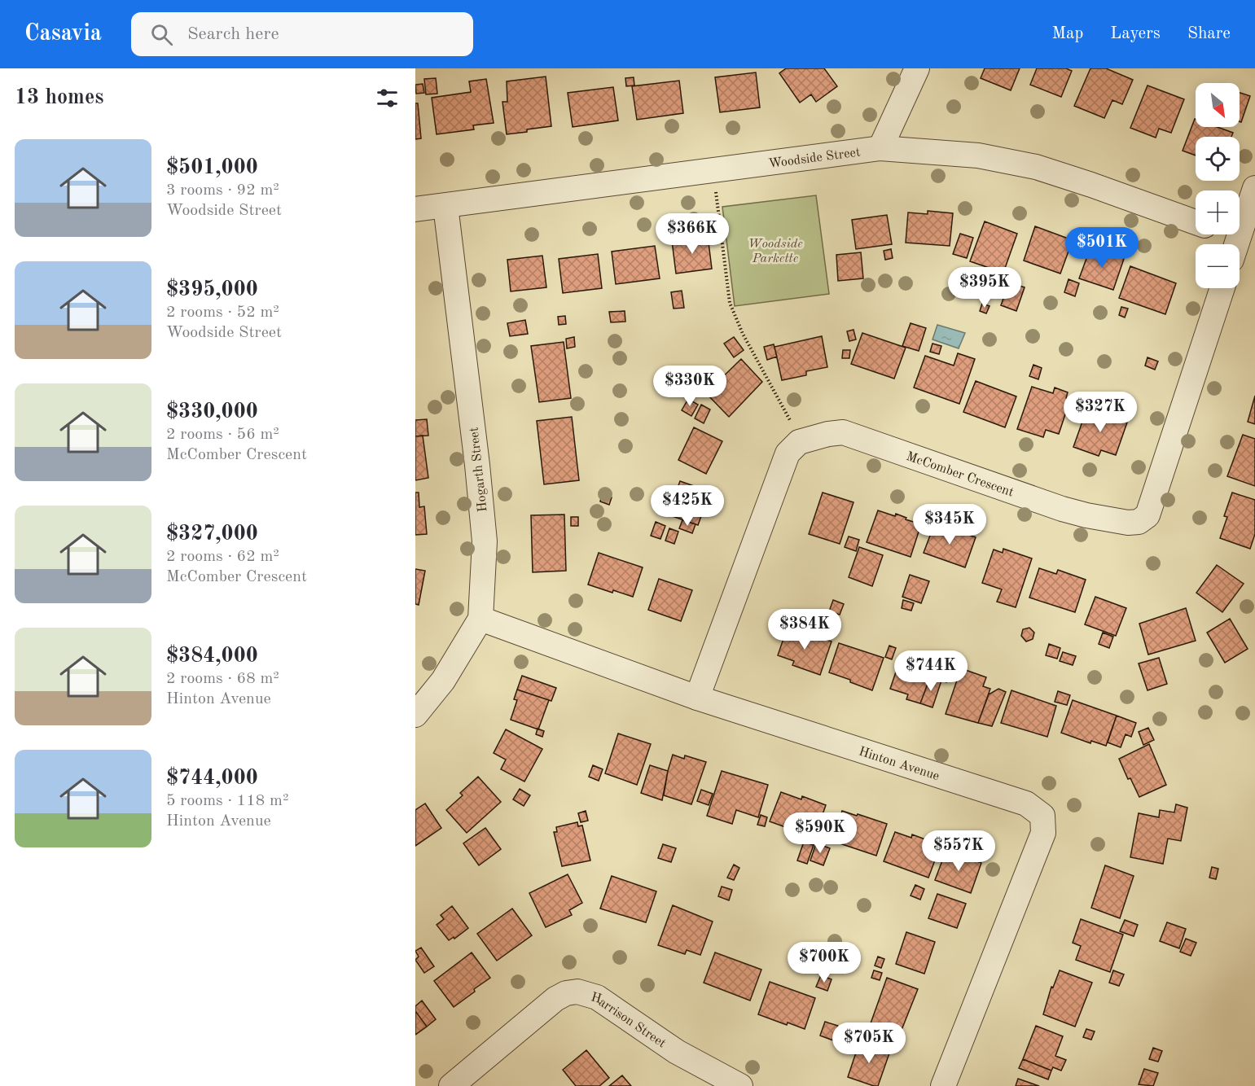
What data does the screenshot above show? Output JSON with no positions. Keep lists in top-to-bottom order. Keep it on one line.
{"streets":{"street":["Woodside Street","Hogarth Street","McComber Crescent","Hinton Avenue","Harrison Street"]},"crossings":[["Woodside Street","Hogarth Street"],["Hogarth Street","Hinton Avenue"]],"parks":["Woodside Parkette"],"north":"bottom right","page":{"header":"Casavia","search":"Search here","nav":["Map","Layers","Share"],"heading":"13 homes","map_buttons":["+","−"],"list":[{"name":"$501,000","note":"3 rooms · 92 m² · Woodside Street"},{"name":"$395,000","note":"2 rooms · 52 m² · Woodside Street"},{"name":"$330,000","note":"2 rooms · 56 m² · McComber Crescent"},{"name":"$327,000","note":"2 rooms · 62 m² · McComber Crescent"},{"name":"$384,000","note":"2 rooms · 68 m² · Hinton Avenue"},{"name":"$744,000","note":"5 rooms · 118 m² · Hinton Avenue"}],"price":["$366K","$501K","$395K","$330K","$327K","$425K","$345K","$384K","$744K","$590K","$557K","$700K","$705K"]}}
